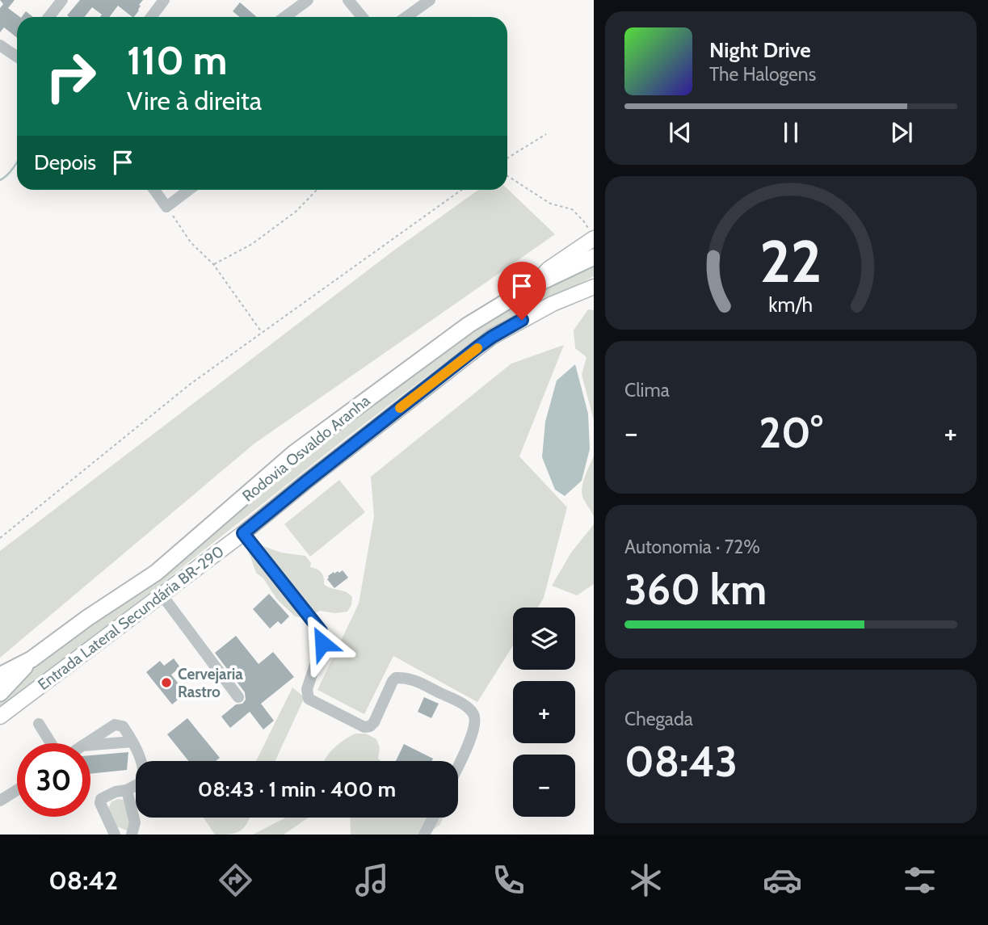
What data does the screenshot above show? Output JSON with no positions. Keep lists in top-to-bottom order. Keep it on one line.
{"streets":{"highway":["Rodovia Osvaldo Aranha"],"main road":["Entrada Lateral Secundária BR-290"]},"places":["Cervejaria Rastro"],"page":{"turn":["110 m","Vire à direita"],"song":["Night Drive","The Halogens"],"then":"Depois","tile":["Clima",["Autonomia · 72%","360 km"],["Chegada","08:43"]],"heat":["−","20°","+"],"map_buttons":["+","−"],"limit":"30","trip":"08:43 · 1 min · 400 m","tabs":"08:42","gauge":["22","km/h"]}}
